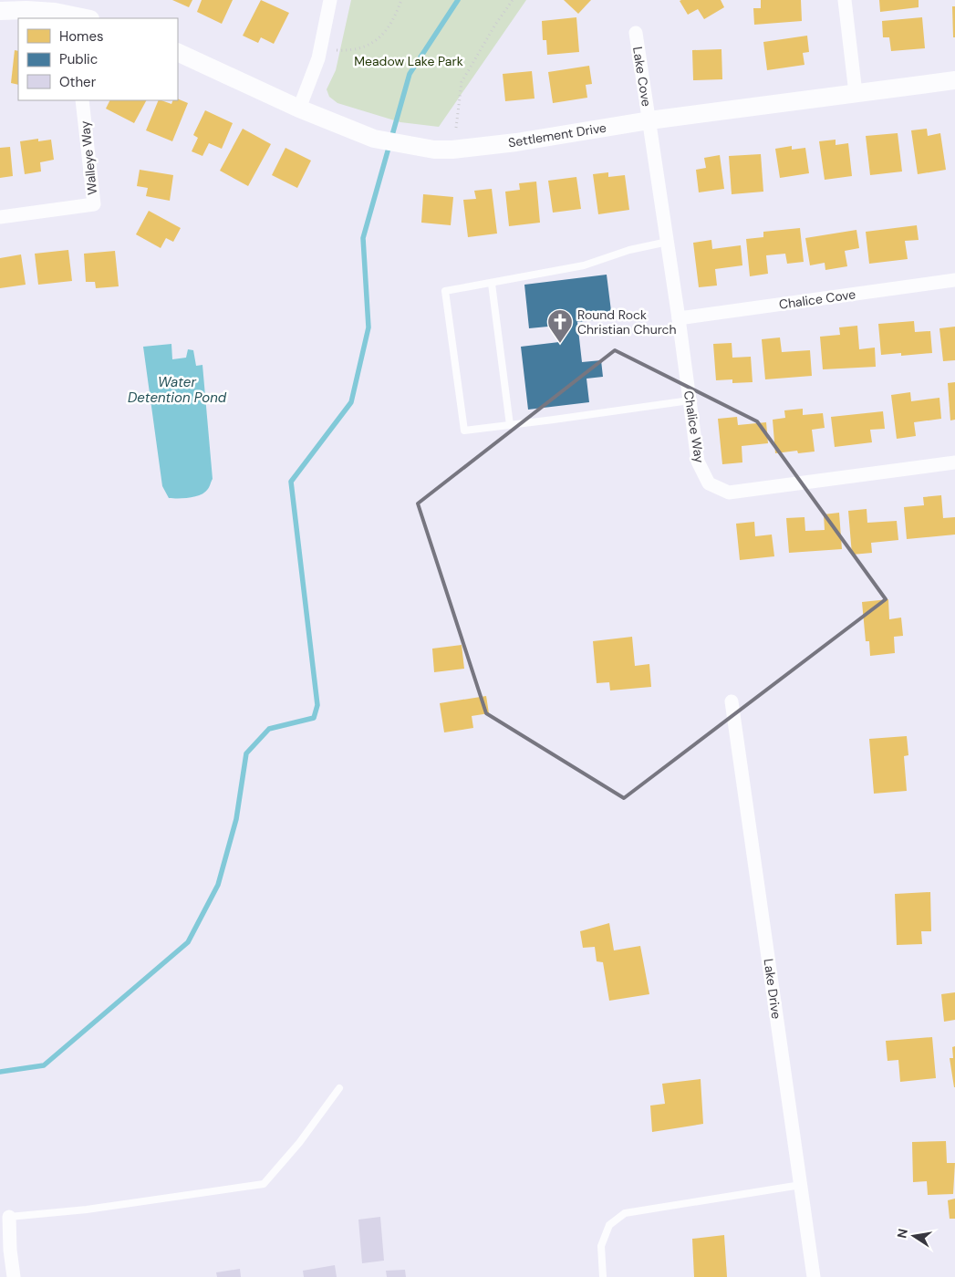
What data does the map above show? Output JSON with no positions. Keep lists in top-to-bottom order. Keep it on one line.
{"streets":{"street":["Lake Cove","Settlement Drive","Walleye Way","Chalice Cove","Chalice Way","Lake Drive"]},"crossings":[["Lake Cove","Settlement Drive"],["Lake Cove","Chalice Way"],["Settlement Drive","Chalice Way"],["Chalice Cove","Chalice Way"]],"water":["Water Detention Pond"],"parks":["Meadow Lake Park"],"places":{"church":["Round Rock Christian Church"]},"legend":["Homes","Public","Other"],"north":"left"}
